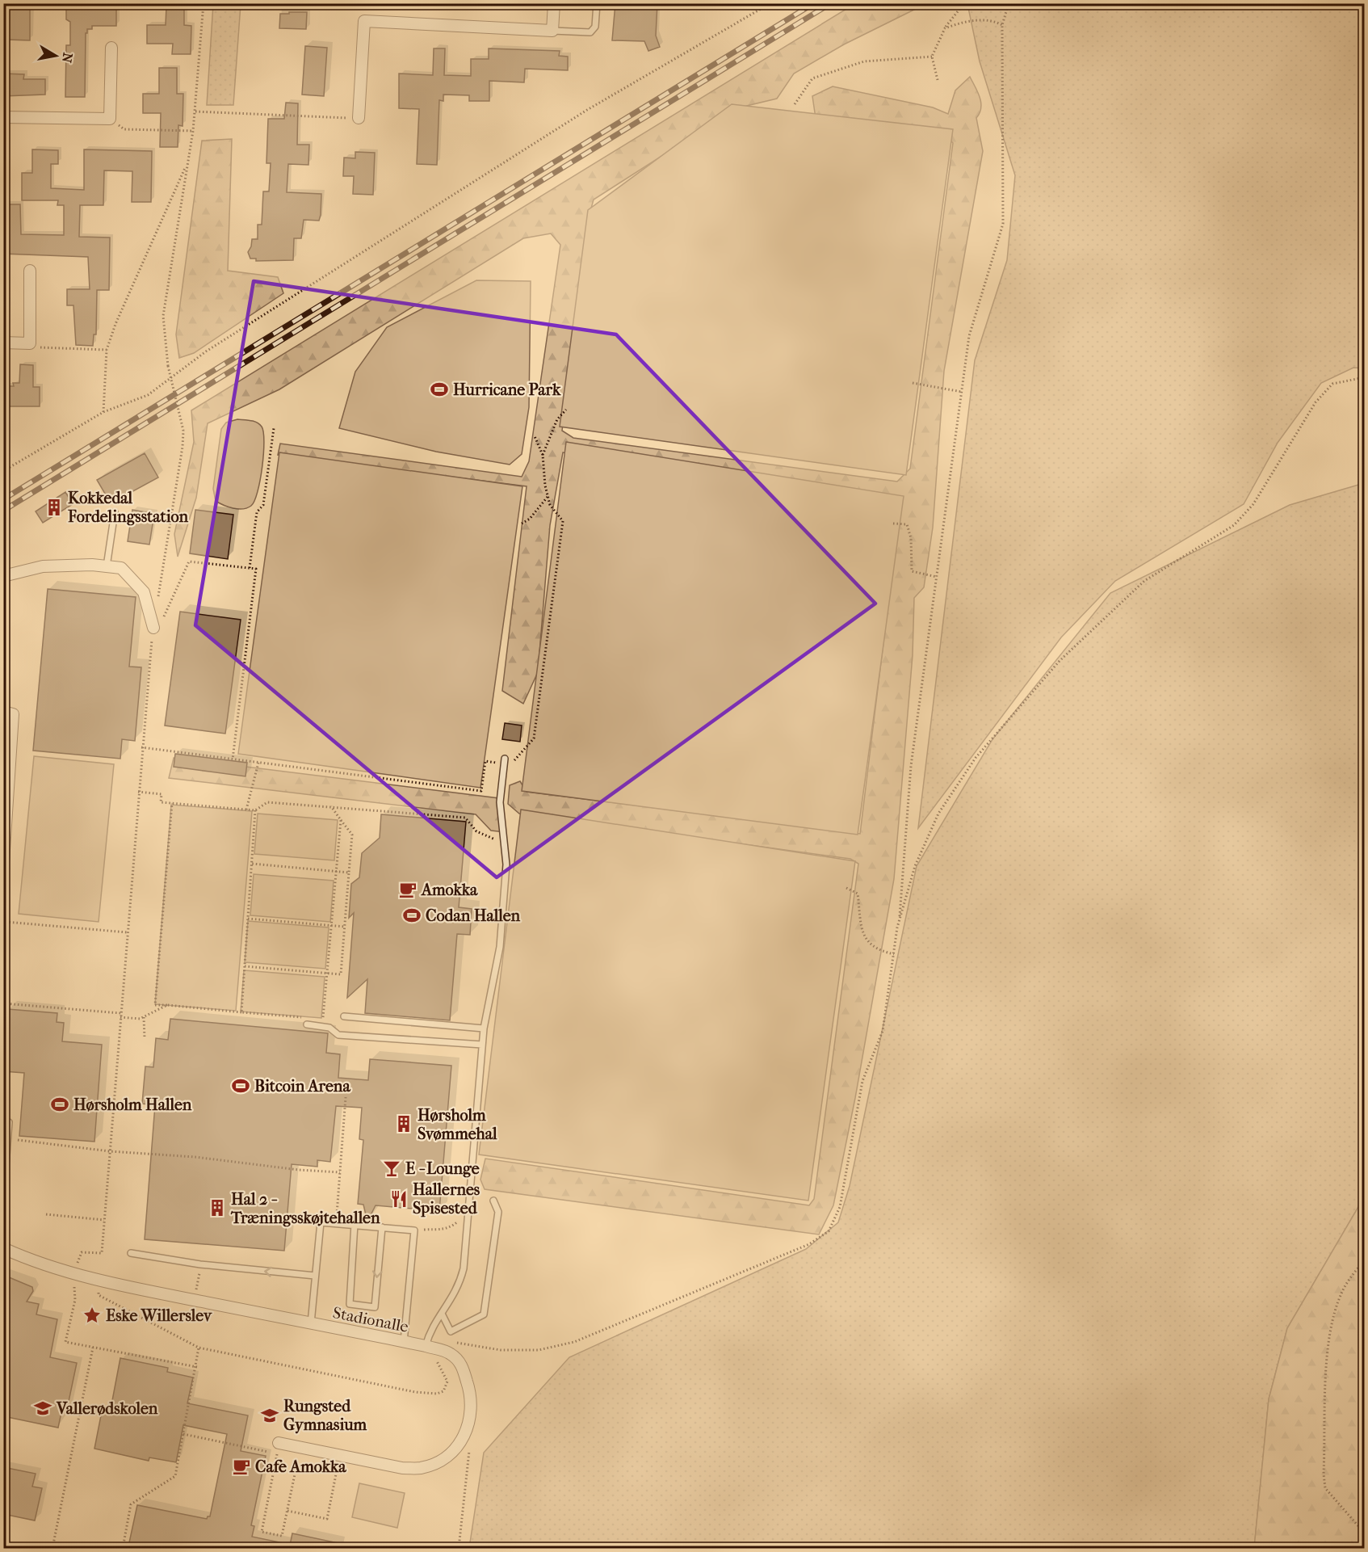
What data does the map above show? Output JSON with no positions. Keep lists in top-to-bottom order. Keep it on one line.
{"streets":{"street":["Stadionalle"]},"places":{"sports":["Hurricane Park","Codan Hallen","Bitcoin Arena","Hørsholm Hallen"],"building":["Kokkedal Fordelingsstation","Hørsholm Svømmehal","Hal 2 - Træningsskøjtehallen"],"cafe":["Amokka","Cafe Amokka"],"bar":["E - Lounge"],"restaurant":["Hallernes Spisested"],"place":["Eske Willerslev"],"school or university":["Vallerødskolen","Rungsted Gymnasium"]},"north":"right"}
